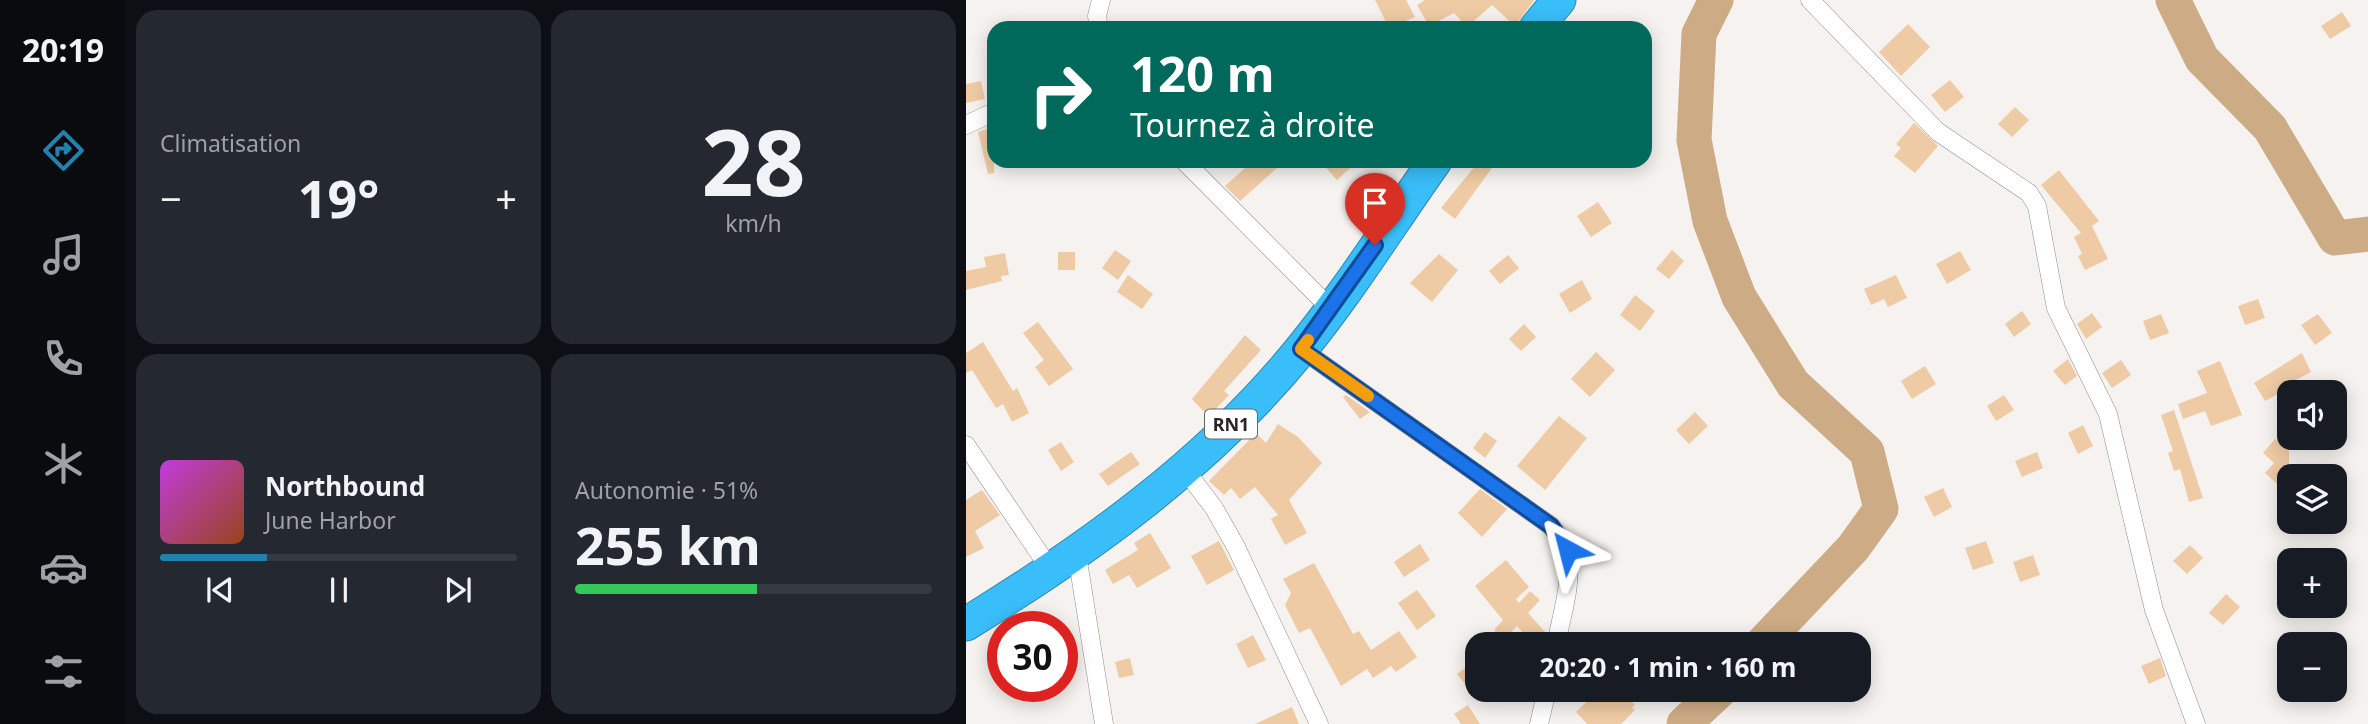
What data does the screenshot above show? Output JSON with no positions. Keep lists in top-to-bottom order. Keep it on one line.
{"streets":{"highway":["RN1"]},"page":{"tabs":"20:19","tile":["Climatisation",["28","km/h"],["Autonomie · 51%","255 km"]],"turn":["120 m","Tournez à droite"],"heat":["−","19°","+"],"map_buttons":["+","−"],"song":["Northbound","June Harbor"],"limit":"30","trip":"20:20 · 1 min · 160 m"}}
